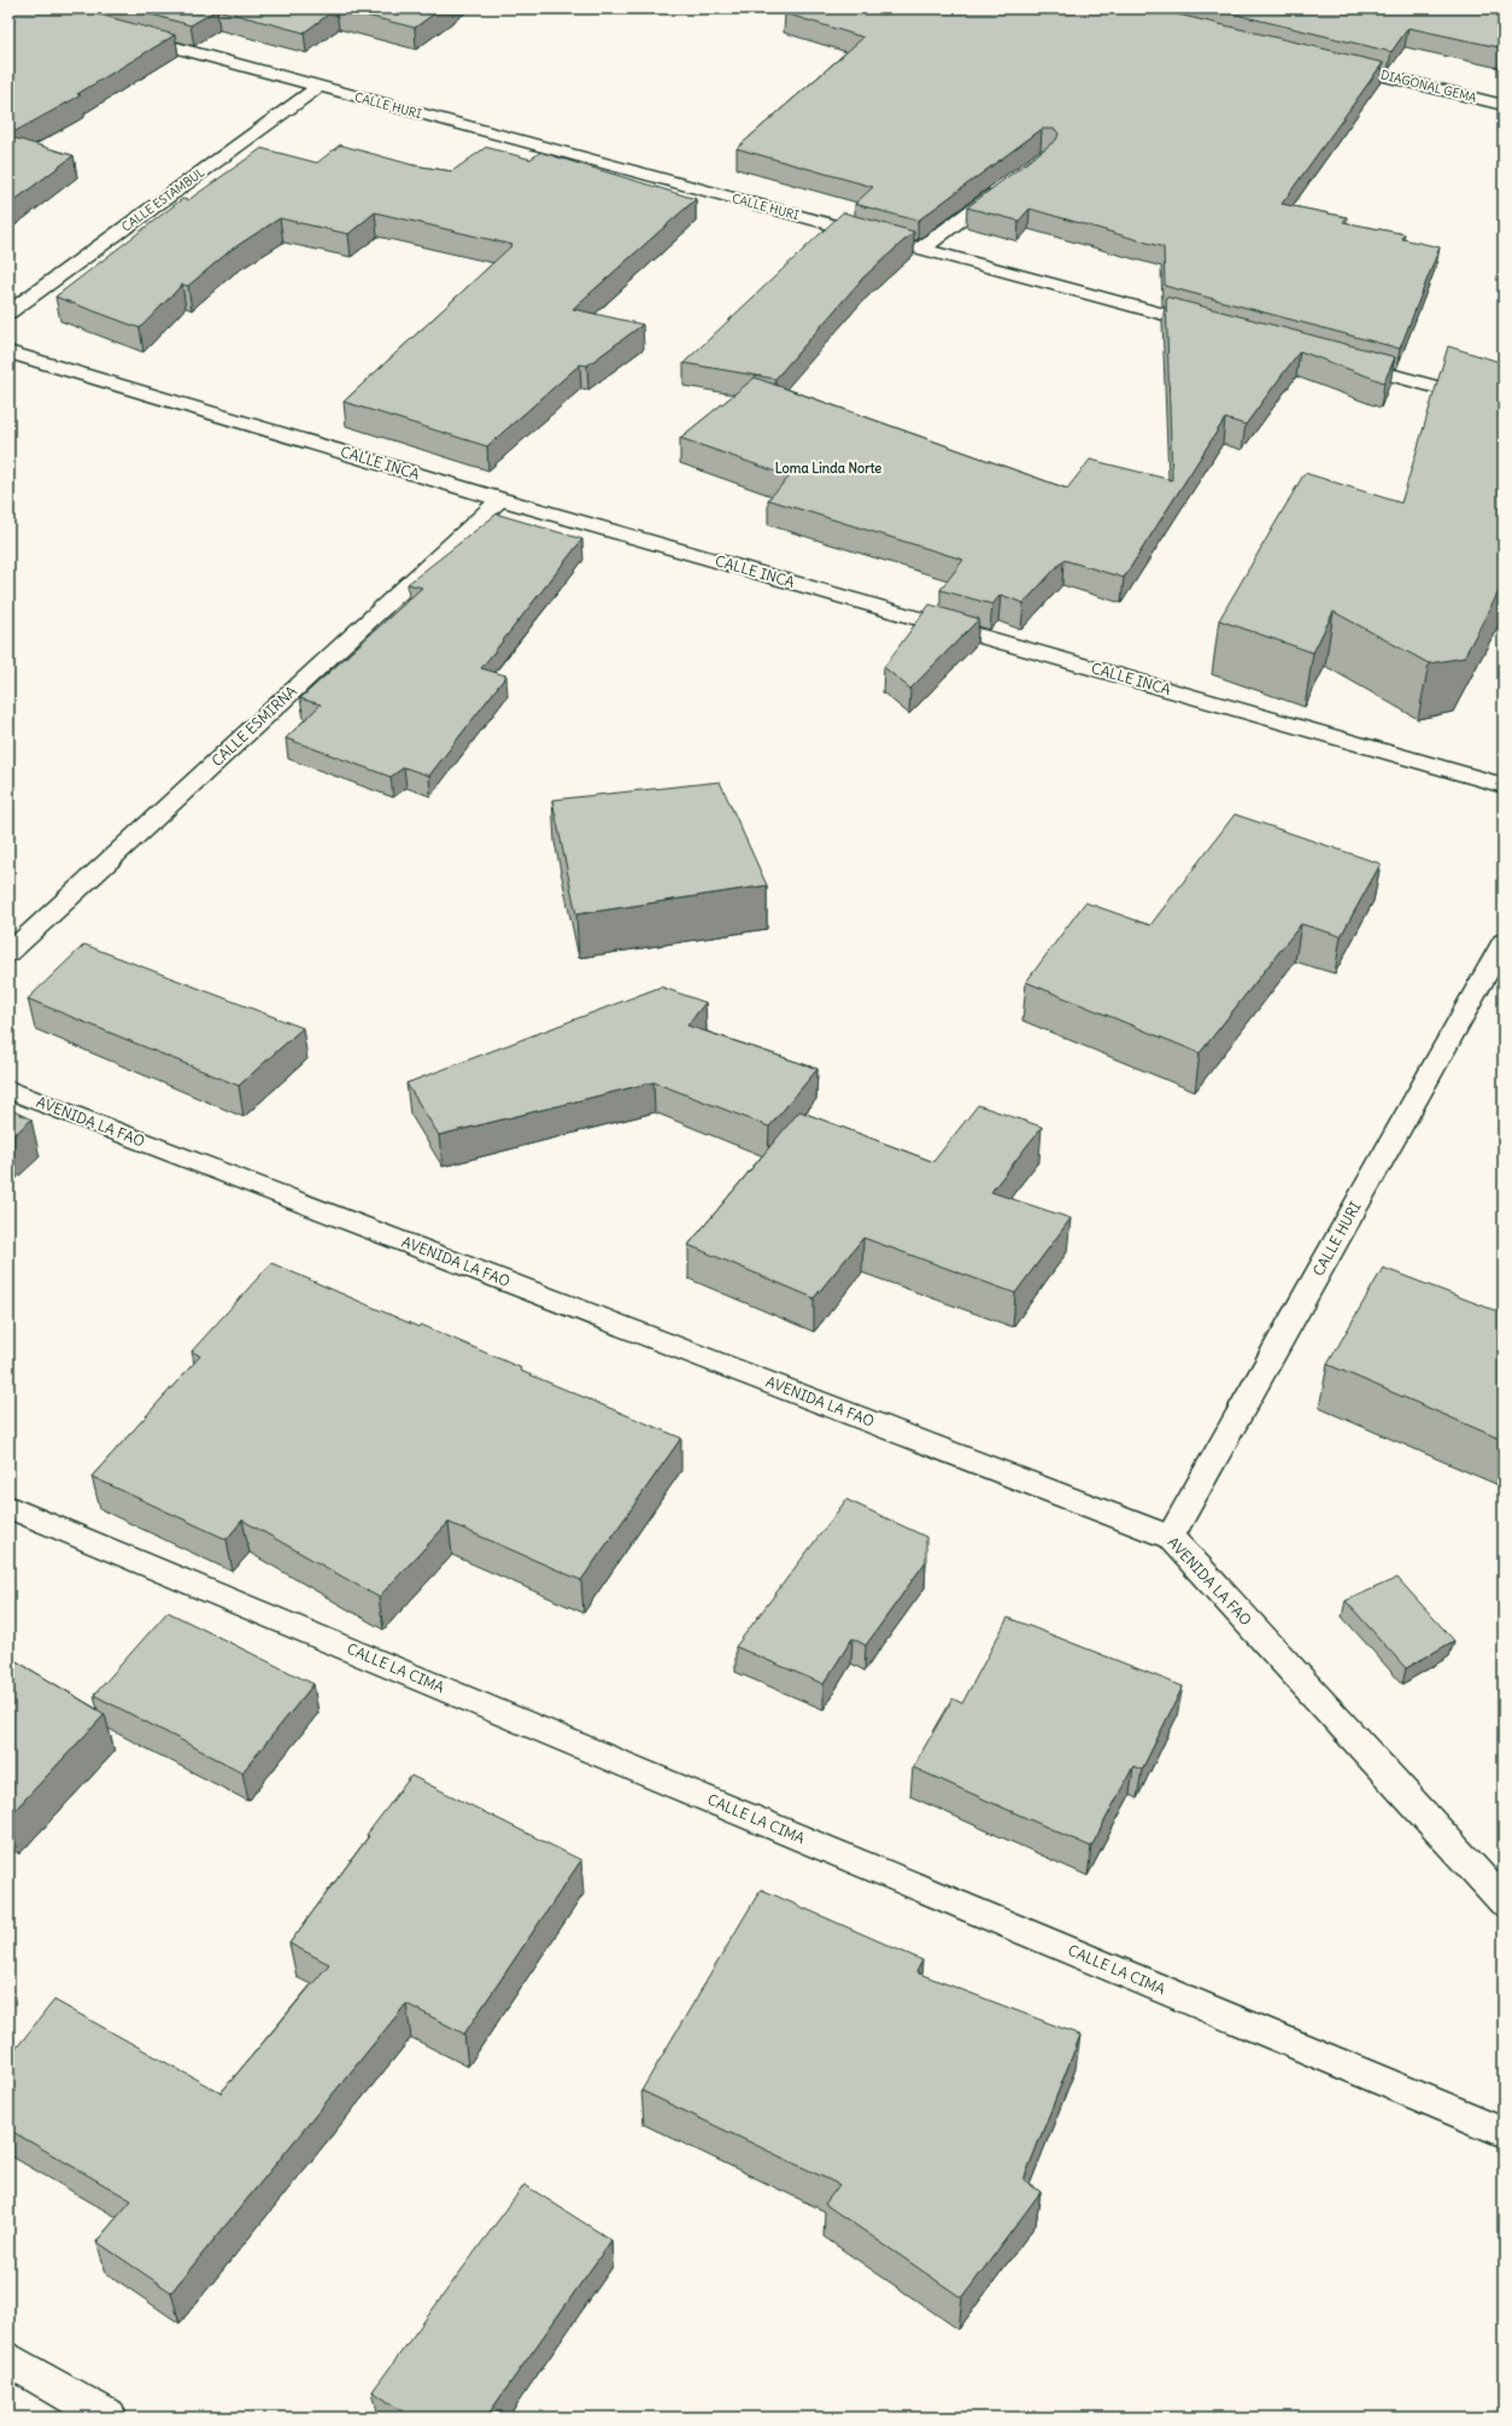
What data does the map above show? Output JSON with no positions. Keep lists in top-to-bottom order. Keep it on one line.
{"streets":{"street":["DIAGONAL GEMA","CALLE HURI","CALLE ESTAMBUL","CALLE INCA","CALLE ESMIRNA","AVENIDA LA FAO","CALLE LA CIMA"]},"crossings":[["CALLE HURI","CALLE ESTAMBUL"],["CALLE HURI","AVENIDA LA FAO"],["CALLE INCA","CALLE ESMIRNA"]],"districts":["Loma Linda Norte"]}
